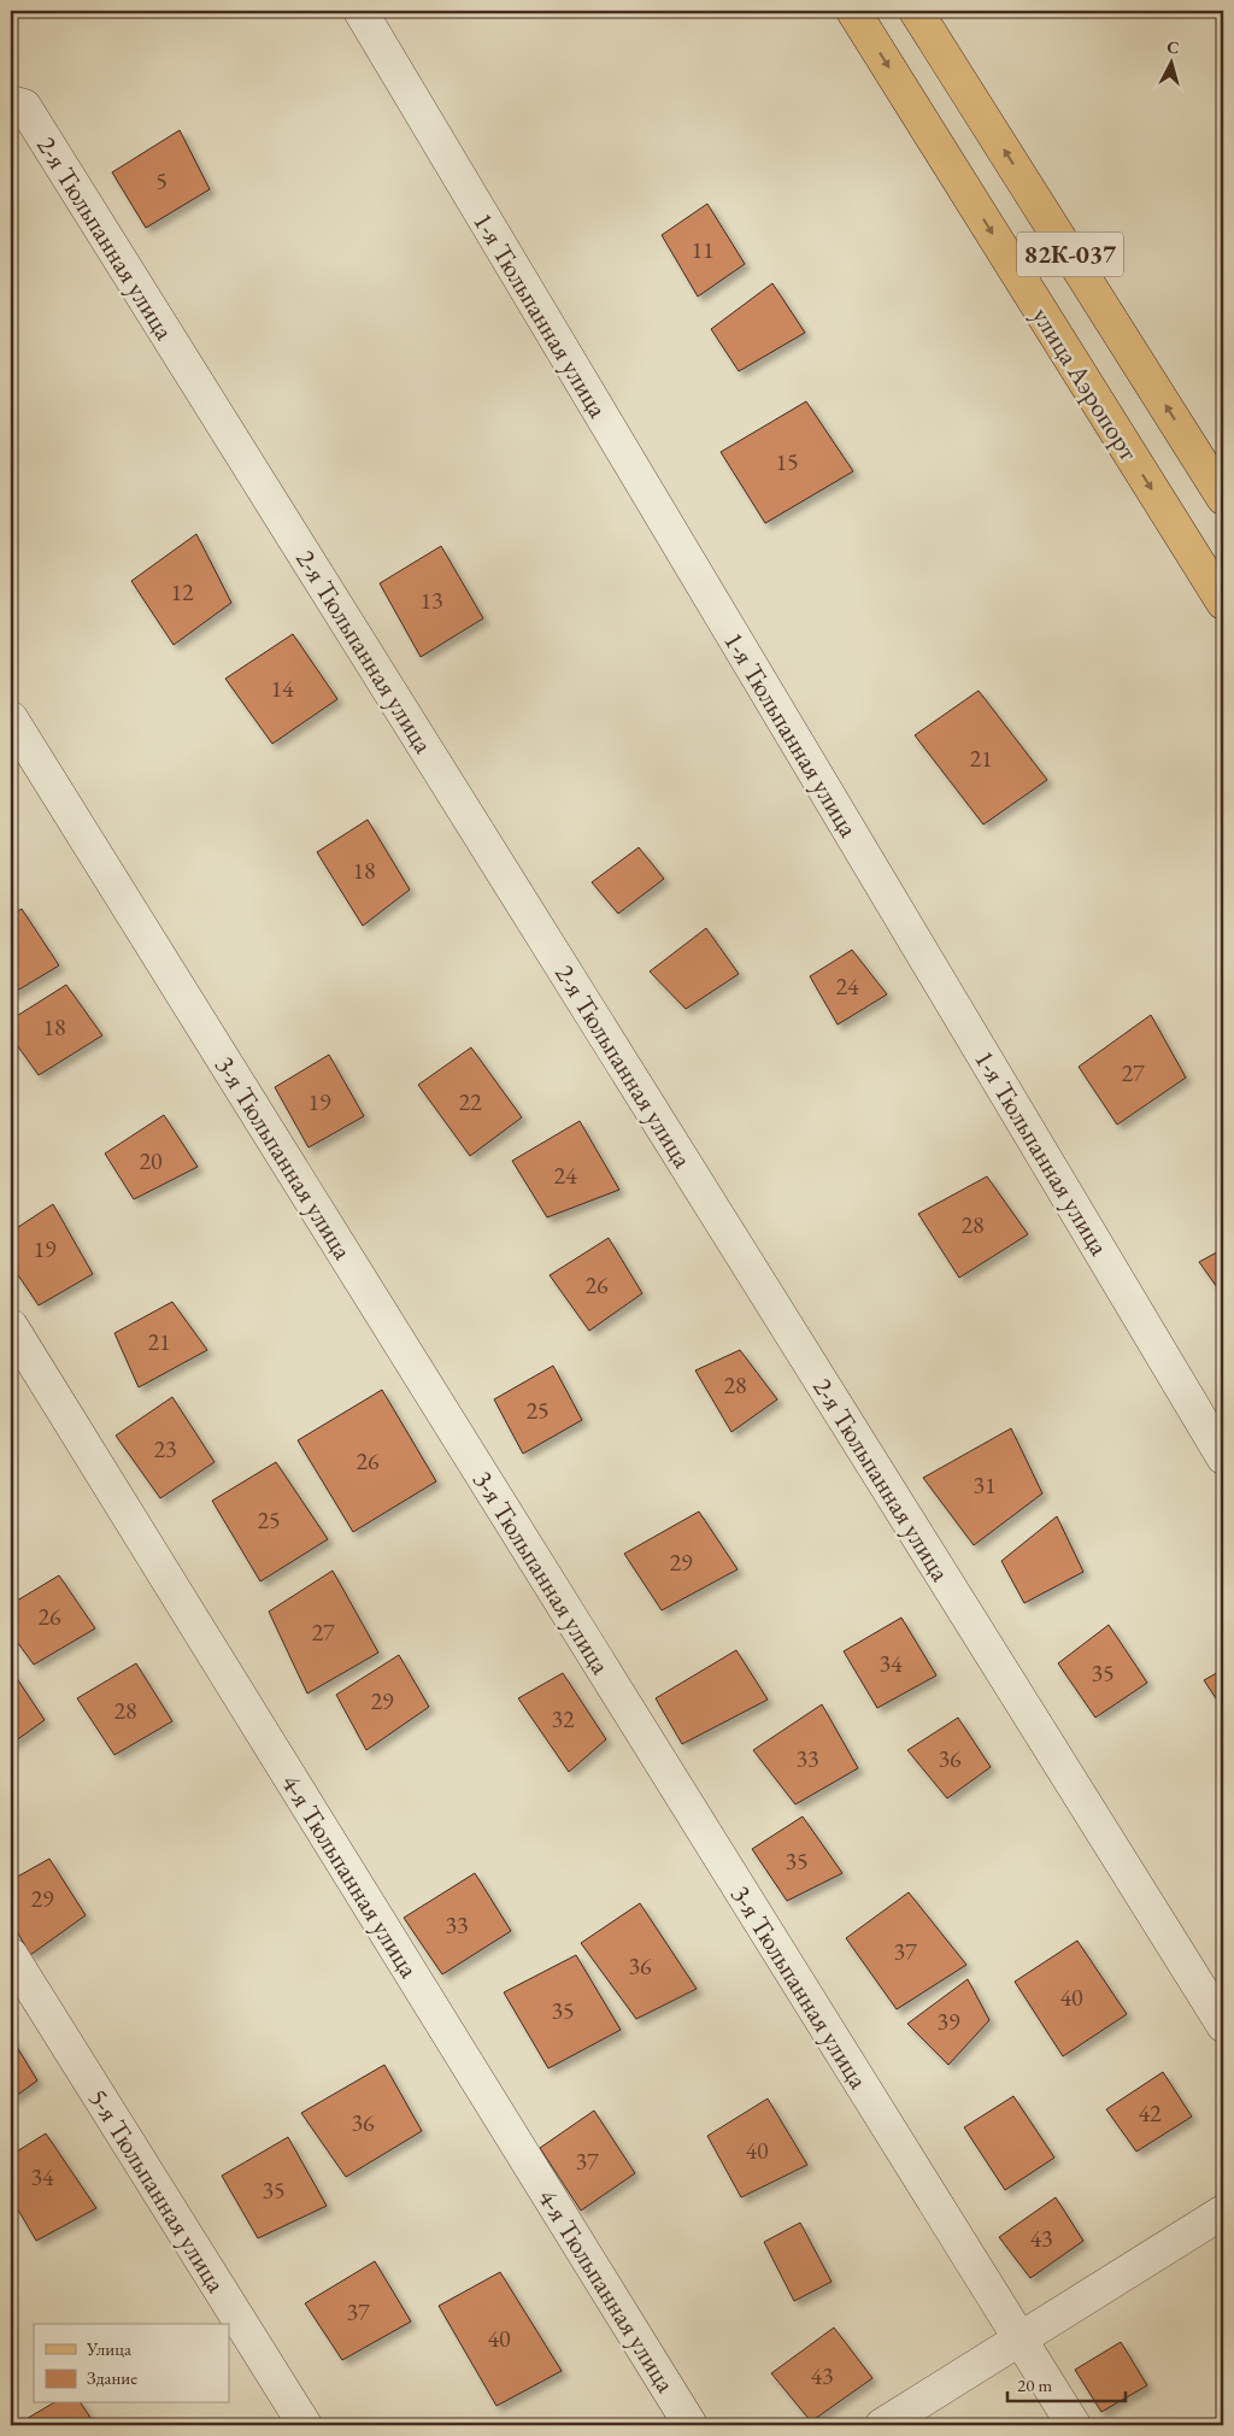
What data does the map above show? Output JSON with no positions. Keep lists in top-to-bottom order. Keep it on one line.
{"streets":{"main road":["82К-037","улица Аэропорт"],"street":["2-я Тюльпанная улица","1-я Тюльпанная улица","3-я Тюльпанная улица","4-я Тюльпанная улица","5-я Тюльпанная улица"]},"house_numbers":["5","11","15","12","13","14","21","18","24","18","27","19","22","20","24","28","19","26","21","28","25","23","26","31","25","29","26","27","34","35","29","28","32","33","36","35","29","33","37","36","40","35","39","42","36","40","37","34","35","43","37","40","43"],"legend":["Улица","Здание"],"scale_bar":"20 m","north":"top"}
